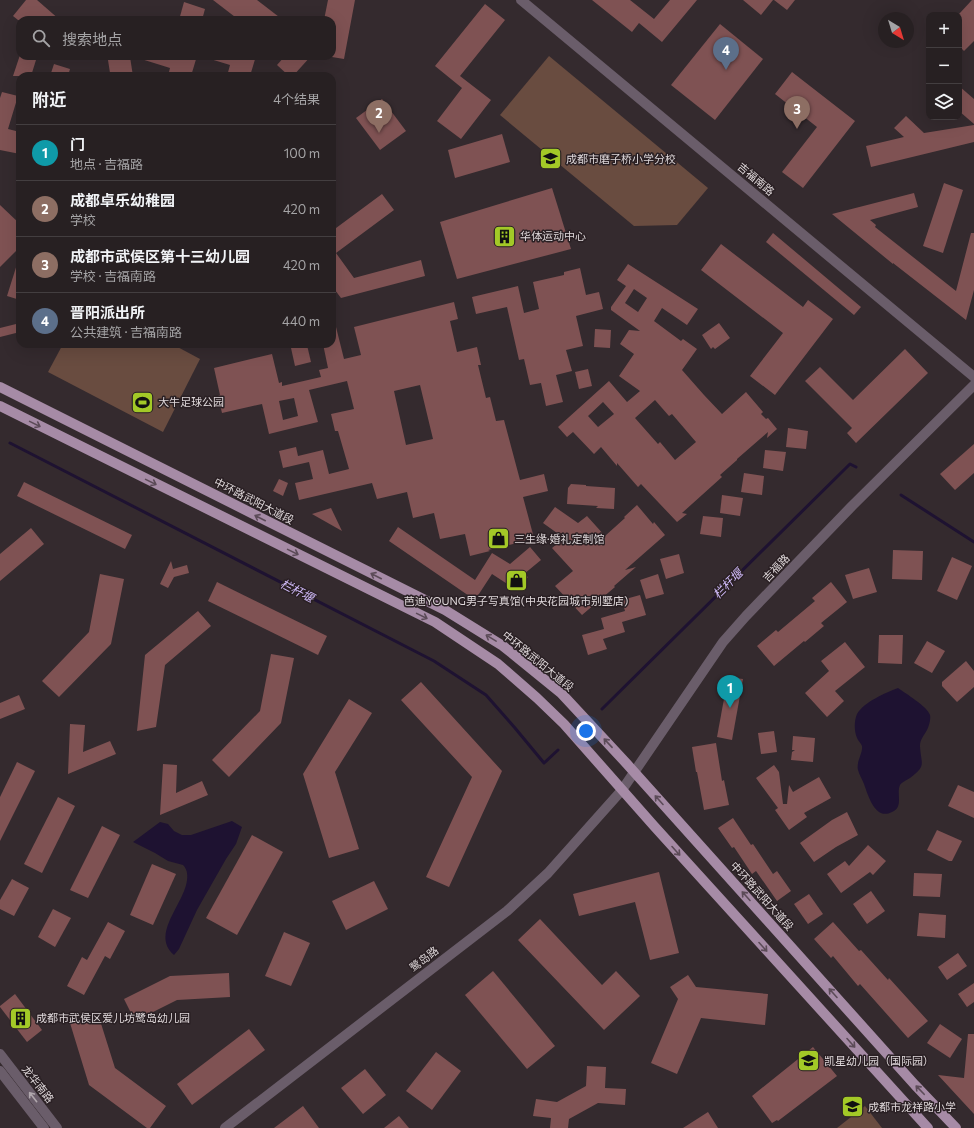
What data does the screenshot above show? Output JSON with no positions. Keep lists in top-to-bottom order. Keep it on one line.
{"streets":{"main road":["中环路武阳大道段"],"street":["吉福南路","吉福路","鹭岛路","龙华南路"]},"crossings":[["中环路武阳大道段","吉福路"],["吉福路","鹭岛路"]],"water":["栏杆堰"],"places":{"school or university":["成都市磨子桥小学分校","凯星幼儿园（国际园）","成都市龙祥路小学"],"building":["华体运动中心","成都市武侯区爱儿坊鹭岛幼儿园"],"sports":["大牛足球公园"],"shop":["三生缘·婚礼定制馆","芭迪YOUNG男子写真馆(中央花园城市别墅店)"]},"north":"bottom right","page":{"map_buttons":["+","−"],"search":"搜索地点","pins":["4","3","2","1"],"heading":["附近","4个结果"],"list":[{"mark":"1","name":"门","note":"地点 · 吉福路","value":"100 m"},{"mark":"2","name":"成都卓乐幼稚园","note":"学校","value":"420 m"},{"mark":"3","name":"成都市武侯区第十三幼儿园","note":"学校 · 吉福南路","value":"420 m"},{"mark":"4","name":"晋阳派出所","note":"公共建筑 · 吉福南路","value":"440 m"}]}}
